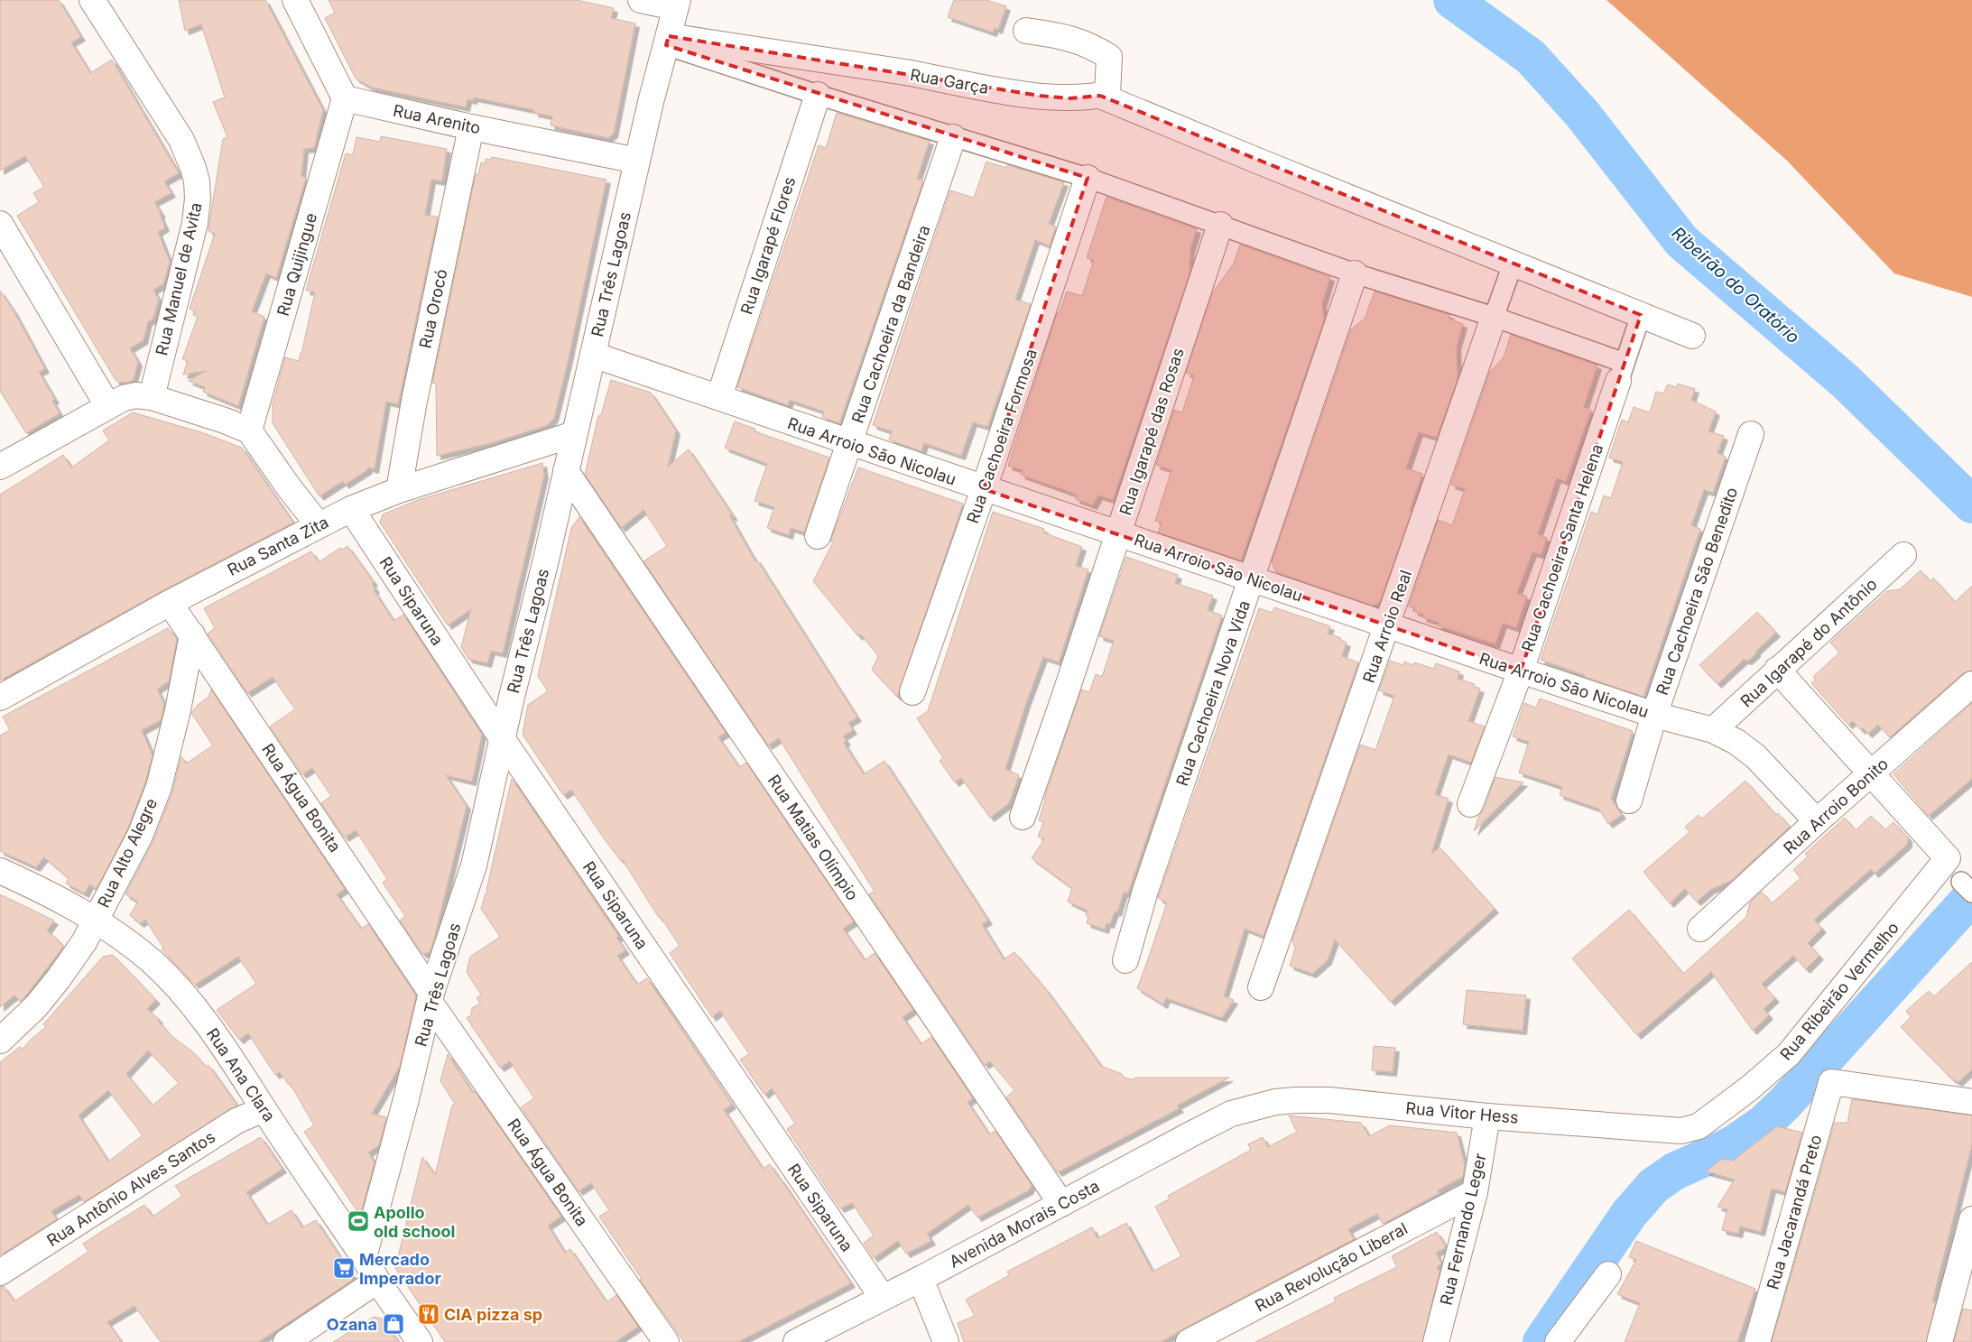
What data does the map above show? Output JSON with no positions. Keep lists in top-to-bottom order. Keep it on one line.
{"streets":{"street":["Rua Garça","Rua Arenito","Rua Igarapé Flores","Rua Quijingue","Rua Três Lagoas","Rua Manuel de Avita","Rua Orocó","Rua Cachoeira da Bandeira","Rua Igarapé das Rosas","Rua Cachoeira Formosa","Rua Arroio São Nicolau","Rua Santa Zita","Rua Cachoeira Santa Helena","Rua Cachoeira São Benedito","Rua Siparuna","Rua Arroio Real","Rua Igarapé do Antônio","Rua Cachoeira Nova Vida","Rua Água Bonita","Rua Arroio Bonito","Rua Matias Olímpio","Rua Alto Alegre","Rua Ribeirão Vermelho","Rua Ana Clara","Rua Vitor Hess","Rua Antônio Alves Santos","Rua Jacarandá Preto","Avenida Morais Costa","Rua Fernando Leger","Rua Revolução Liberal"]},"crossings":[["Rua Garça","Rua Três Lagoas"],["Rua Arenito","Rua Quijingue"],["Rua Arenito","Rua Três Lagoas"],["Rua Arenito","Rua Orocó"],["Rua Igarapé Flores","Rua Arroio São Nicolau"],["Rua Três Lagoas","Rua Arroio São Nicolau"],["Rua Três Lagoas","Rua Santa Zita"],["Rua Três Lagoas","Rua Siparuna"],["Rua Três Lagoas","Rua Água Bonita"],["Rua Três Lagoas","Rua Matias Olímpio"],["Rua Três Lagoas","Rua Ana Clara"],["Rua Orocó","Rua Santa Zita"],["Rua Cachoeira da Bandeira","Rua Arroio São Nicolau"],["Rua Igarapé das Rosas","Rua Arroio São Nicolau"],["Rua Cachoeira Formosa","Rua Arroio São Nicolau"],["Rua Arroio São Nicolau","Rua Cachoeira Santa Helena"],["Rua Arroio São Nicolau","Rua Cachoeira São Benedito"],["Rua Arroio São Nicolau","Rua Arroio Real"],["Rua Arroio São Nicolau","Rua Igarapé do Antônio"],["Rua Arroio São Nicolau","Rua Cachoeira Nova Vida"],["Rua Arroio São Nicolau","Rua Arroio Bonito"],["Rua Santa Zita","Rua Siparuna"],["Rua Santa Zita","Rua Água Bonita"],["Rua Siparuna","Avenida Morais Costa"],["Rua Água Bonita","Rua Alto Alegre"],["Rua Arroio Bonito","Rua Ribeirão Vermelho"],["Rua Matias Olímpio","Avenida Morais Costa"],["Rua Alto Alegre","Rua Ana Clara"],["Rua Ribeirão Vermelho","Rua Vitor Hess"],["Rua Ana Clara","Rua Antônio Alves Santos"],["Rua Vitor Hess","Avenida Morais Costa"],["Rua Vitor Hess","Rua Fernando Leger"],["Rua Fernando Leger","Rua Revolução Liberal"]],"water":["Ribeirão do Oratório"],"places":{"sports":["Apollo old school"],"supermarket":["Mercado Imperador"],"restaurant":["CIA pizza sp"],"shop":["Ozana"]}}
